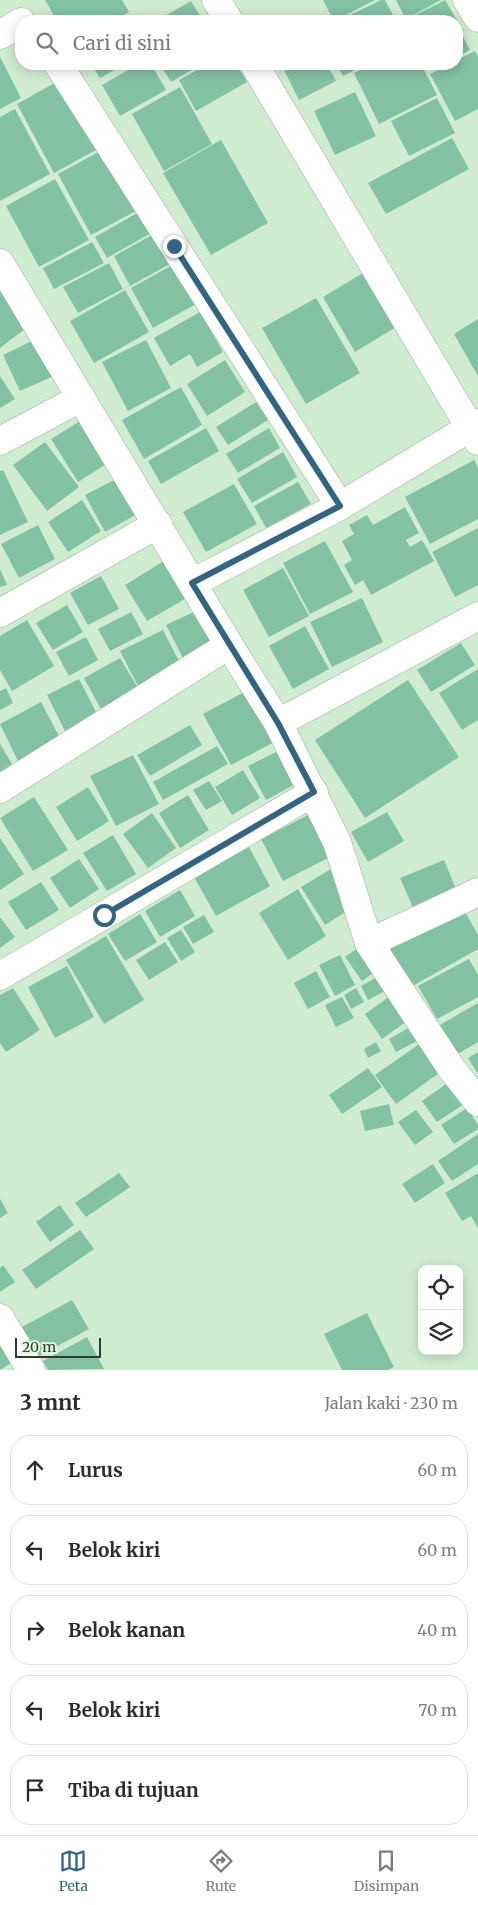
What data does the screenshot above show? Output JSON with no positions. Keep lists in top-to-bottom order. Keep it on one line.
{"scale_bar":"20 m","page":{"search":"Cari di sini","scale":"20 m","heading":["3 mnt","Jalan kaki · 230 m"],"list":[["Lurus","60 m"],["Belok kiri","60 m"],["Belok kanan","40 m"],["Belok kiri","70 m"],"Tiba di tujuan"],"nav":["Peta","Rute","Disimpan"]}}
